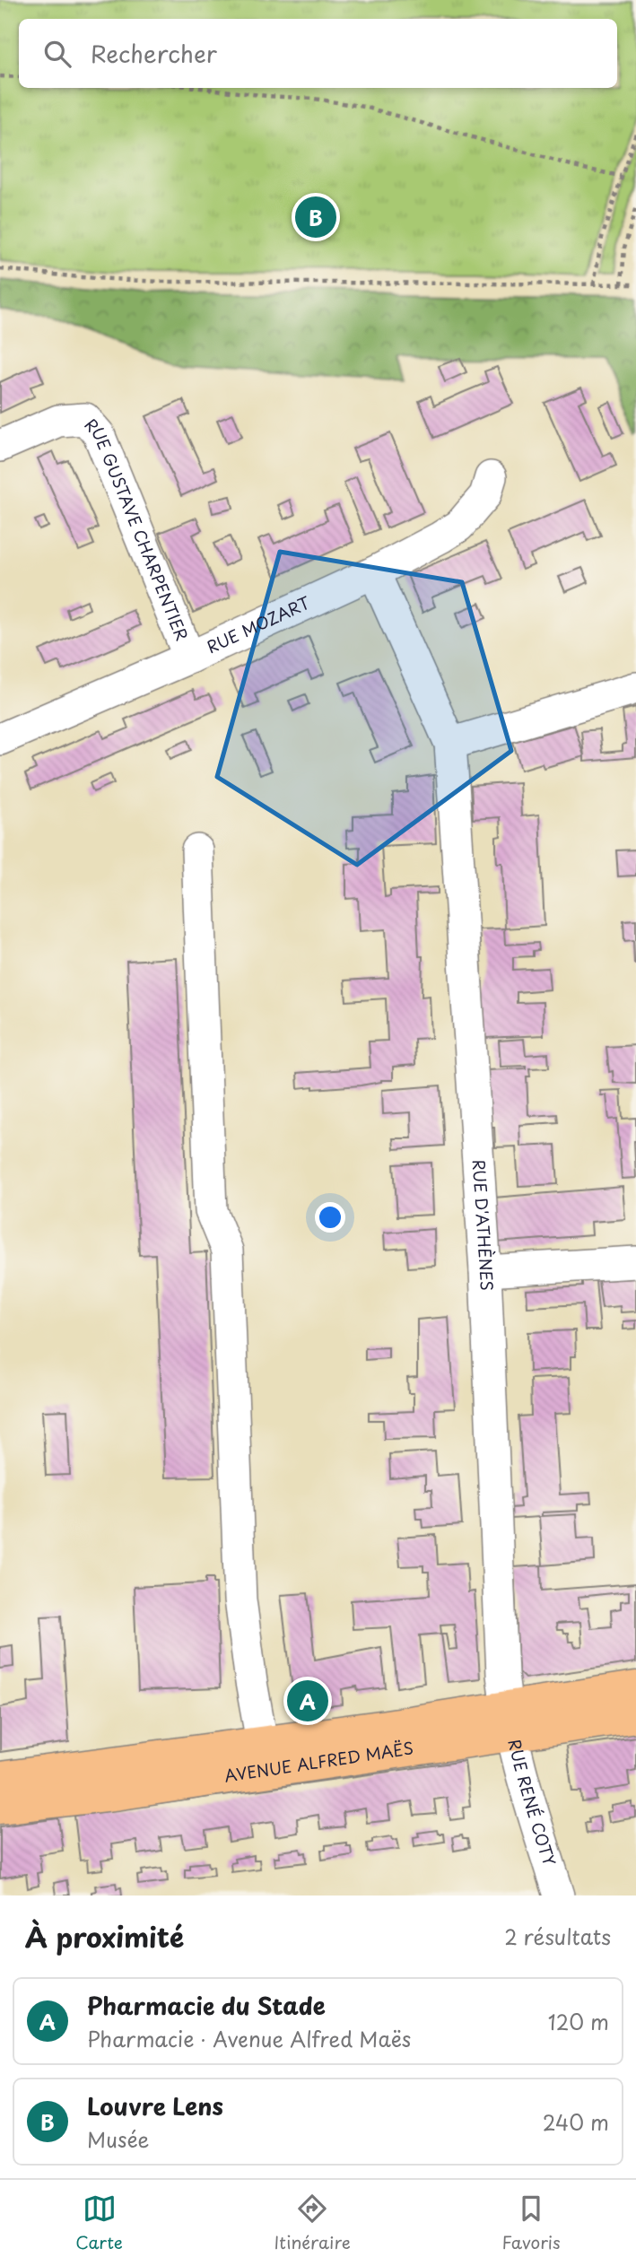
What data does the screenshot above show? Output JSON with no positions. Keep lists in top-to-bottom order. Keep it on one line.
{"streets":{"main road":["AVENUE ALFRED MAËS"],"street":["RUE GUSTAVE CHARPENTIER","RUE MOZART","RUE D'ATHÈNES","RUE RENÉ COTY"]},"crossings":[["RUE GUSTAVE CHARPENTIER","RUE MOZART"],["RUE D'ATHÈNES","AVENUE ALFRED MAËS"],["RUE D'ATHÈNES","RUE RENÉ COTY"],["AVENUE ALFRED MAËS","RUE RENÉ COTY"]],"page":{"search":"Rechercher","pins":["B","A"],"heading":["À proximité","2 résultats"],"list":[{"mark":"A","name":"Pharmacie du Stade","note":"Pharmacie · Avenue Alfred Maës","value":"120 m"},{"mark":"B","name":"Louvre Lens","note":"Musée","value":"240 m"}],"nav":["Carte","Itinéraire","Favoris"]}}
